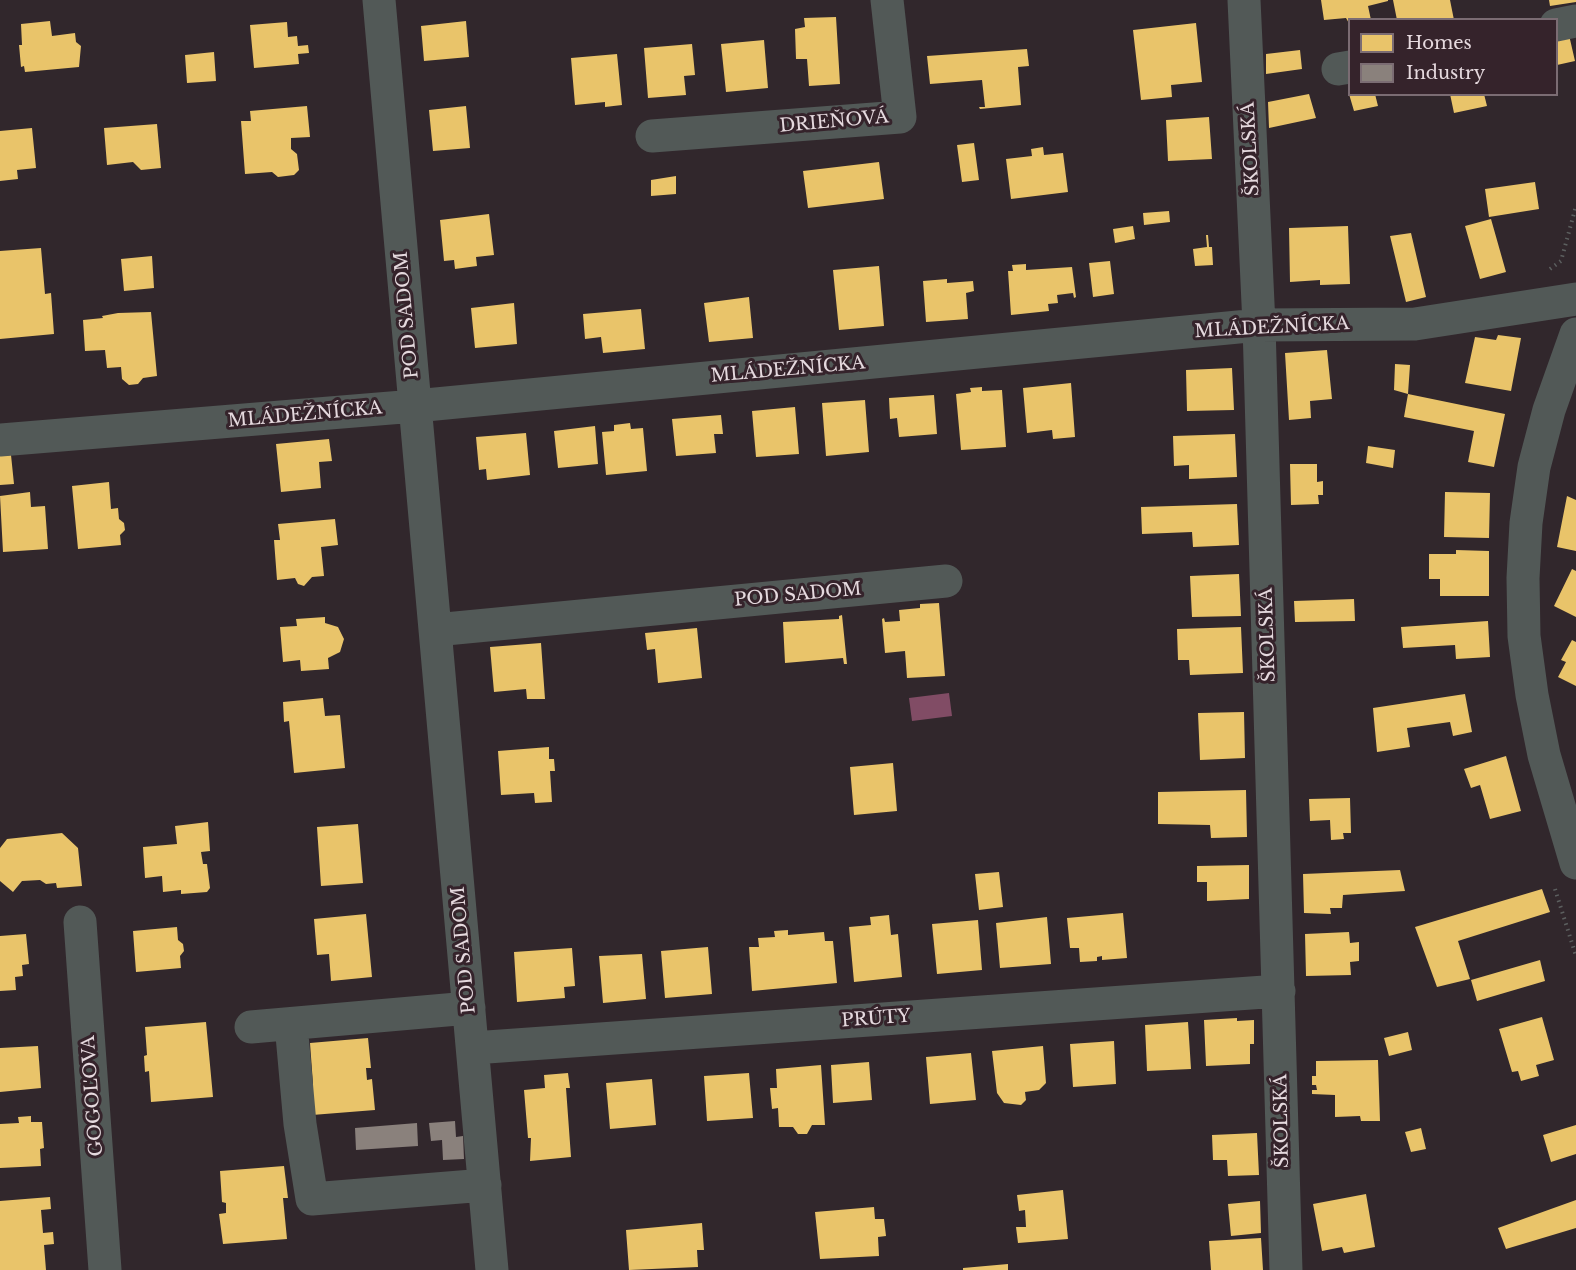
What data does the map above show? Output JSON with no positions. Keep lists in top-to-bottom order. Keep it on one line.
{"streets":{"street":["DRIEŇOVÁ","ŠKOLSKÁ","POD SADOM","MLÁDEŽNÍCKA","PRÚTY","GOGOĽOVA"]},"crossings":[["ŠKOLSKÁ","MLÁDEŽNÍCKA"],["ŠKOLSKÁ","PRÚTY"],["POD SADOM","MLÁDEŽNÍCKA"],["POD SADOM","PRÚTY"]],"legend":["Homes","Industry"]}
